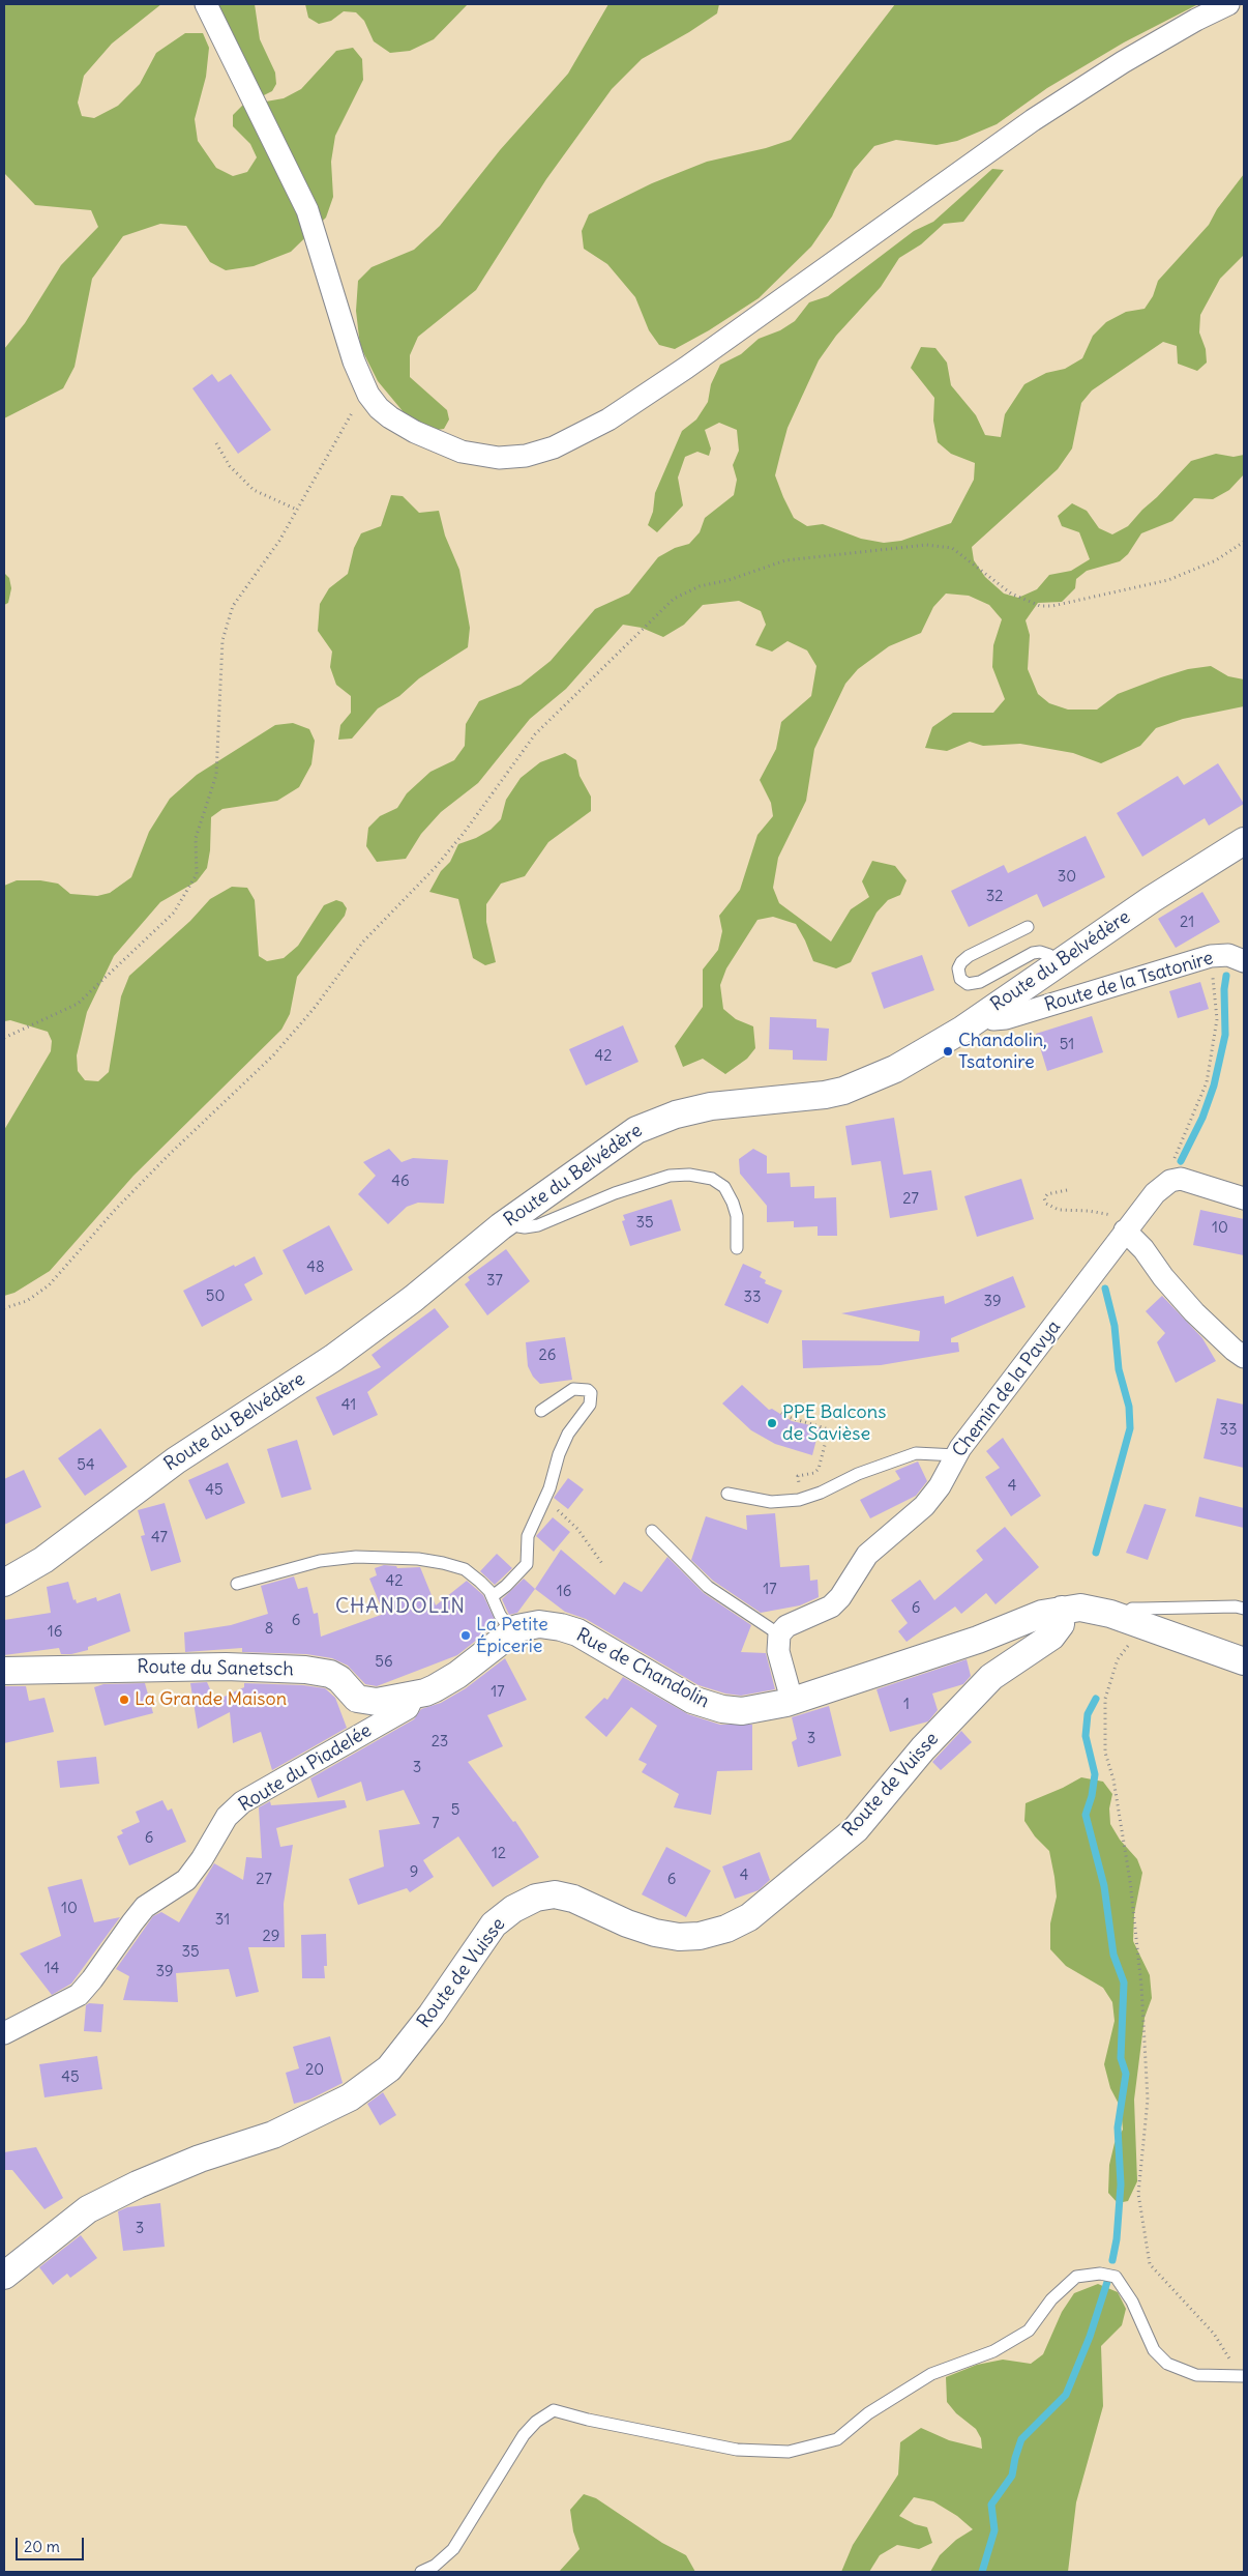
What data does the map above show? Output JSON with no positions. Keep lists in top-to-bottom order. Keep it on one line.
{"streets":{"street":["Route du Belvédère","Route de la Tsatonire","Chemin de la Pavya","Route du Sanetsch","Rue de Chandolin","Route du Piadelée","Route de Vuisse"]},"crossings":[["Route du Belvédère","Route de la Tsatonire"],["Route du Sanetsch","Rue de Chandolin"],["Route du Sanetsch","Route du Piadelée"],["Rue de Chandolin","Route du Piadelée"],["Rue de Chandolin","Route de Vuisse"]],"districts":["CHANDOLIN"],"places":["Chandolin, Tsatonire","PPE Balcons de Savièse","La Petite Épicerie","La Grande Maison"],"house_numbers":["30","32","21","51","42","46","27","35","10","48","37","50","33","39","26","41","33","54","4","45","47","42","17","16","6","6","8","16","56","17","1","3","23","3","5","7","6","12","9","4","27","6","10","31","29","35","14","39","20","45","3"],"scale_bar":"20 m"}
